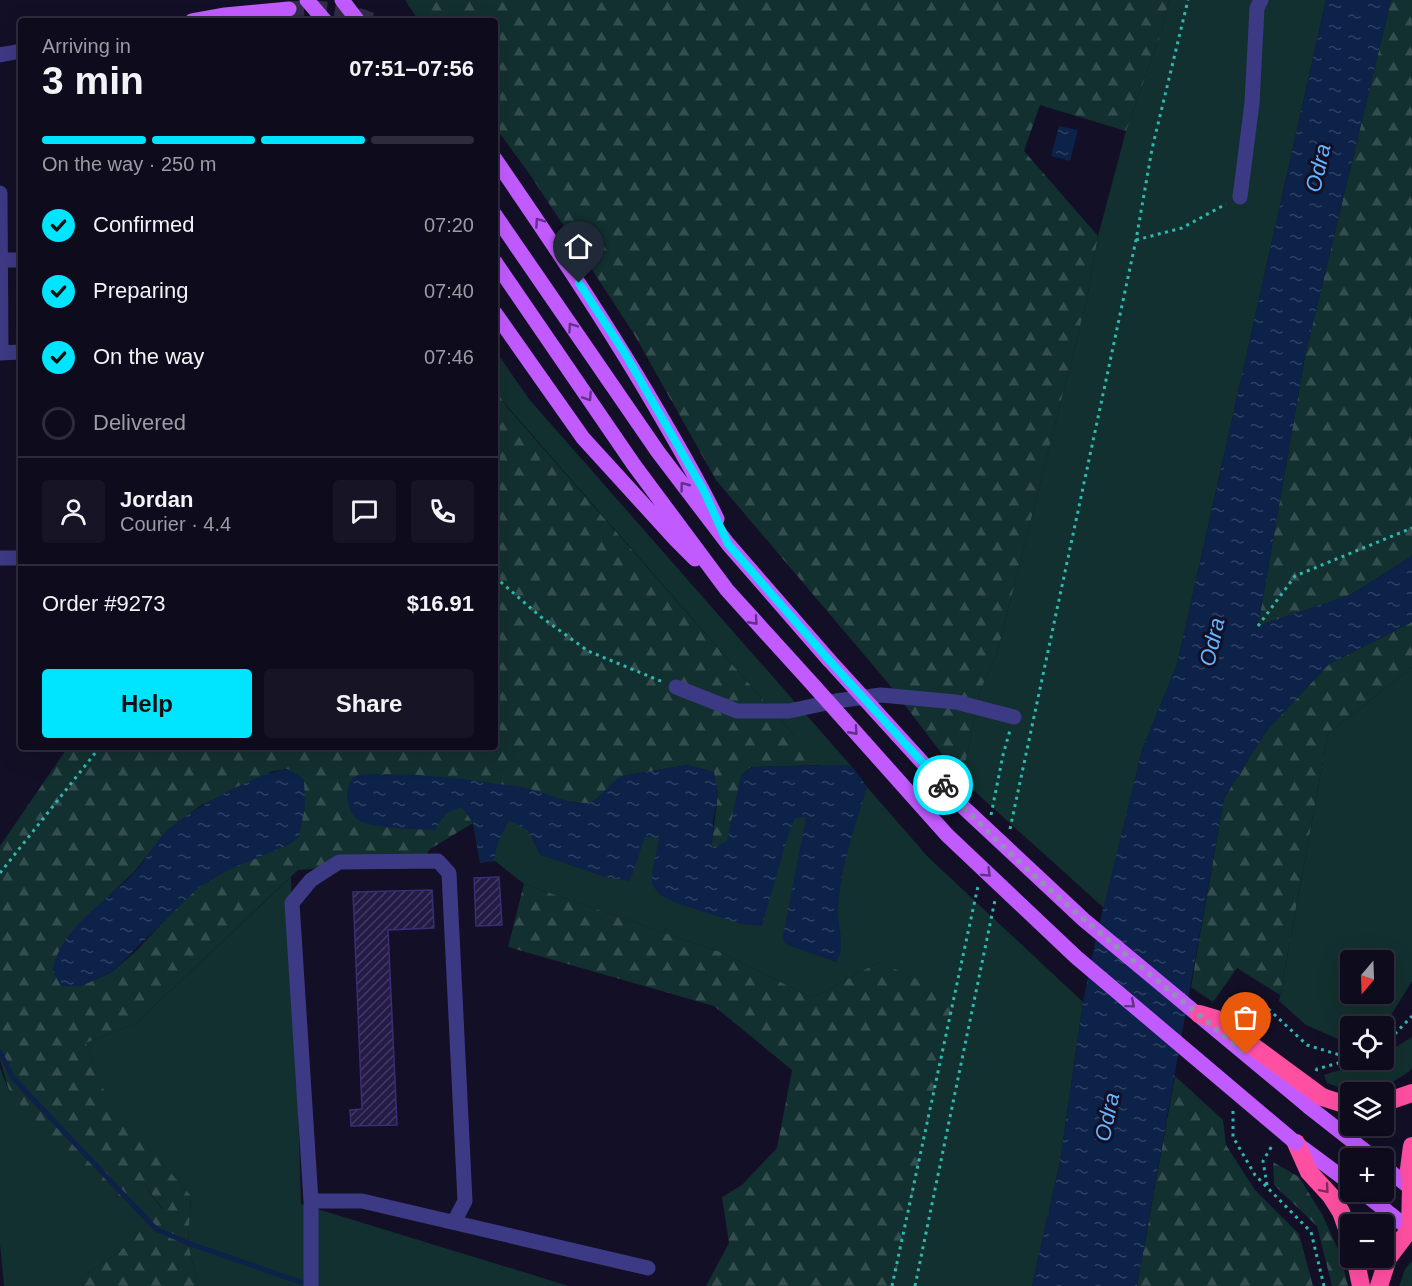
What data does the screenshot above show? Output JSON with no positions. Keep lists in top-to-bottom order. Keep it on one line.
{"water":["Odra"],"north":"bottom","page":{"heading":["3 min","Arriving in","07:51–07:56"],"panel":["Jordan","Courier · 4.4","Order #9273","$16.91"],"bar":"On the way · 250 m","list":[["Confirmed","07:20"],["Preparing","07:40"],["On the way","07:46"],"Delivered"],"buttons":["Help","Share"],"map_buttons":["+","−"]}}
